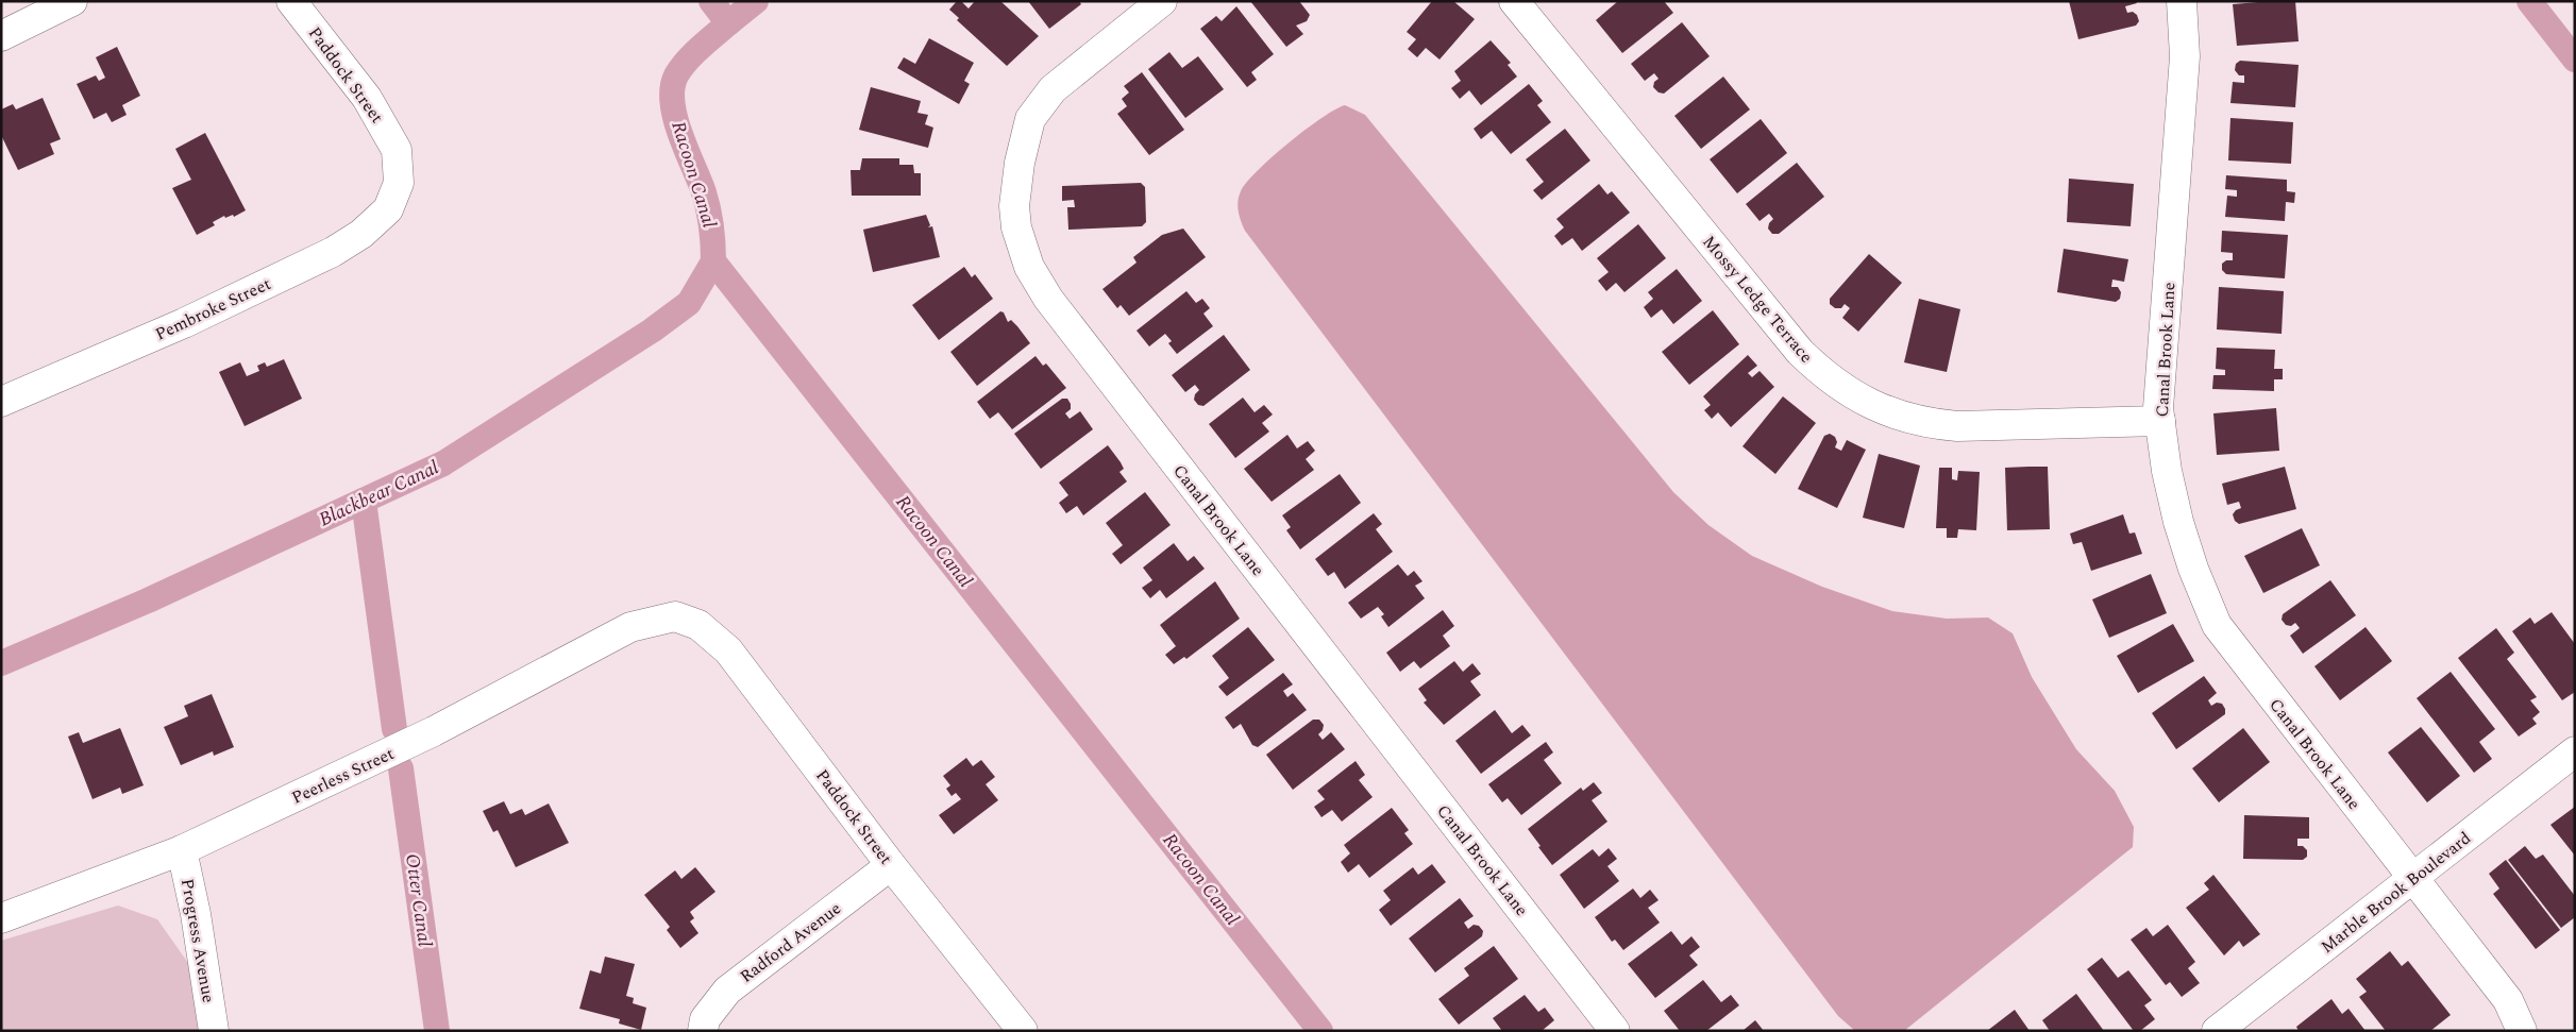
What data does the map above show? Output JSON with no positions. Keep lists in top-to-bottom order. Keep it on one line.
{"streets":{"street":["Paddock Street","Mossy Ledge Terrace","Pembroke Street","Canal Brook Lane","Peerless Street","Marble Brook Boulevard","Progress Avenue","Radford Avenue"]},"crossings":[["Paddock Street","Pembroke Street"],["Paddock Street","Peerless Street"],["Paddock Street","Radford Avenue"],["Mossy Ledge Terrace","Canal Brook Lane"],["Canal Brook Lane","Marble Brook Boulevard"],["Peerless Street","Progress Avenue"]],"water":["Racoon Canal","Blackbear Canal","Otter Canal"]}
